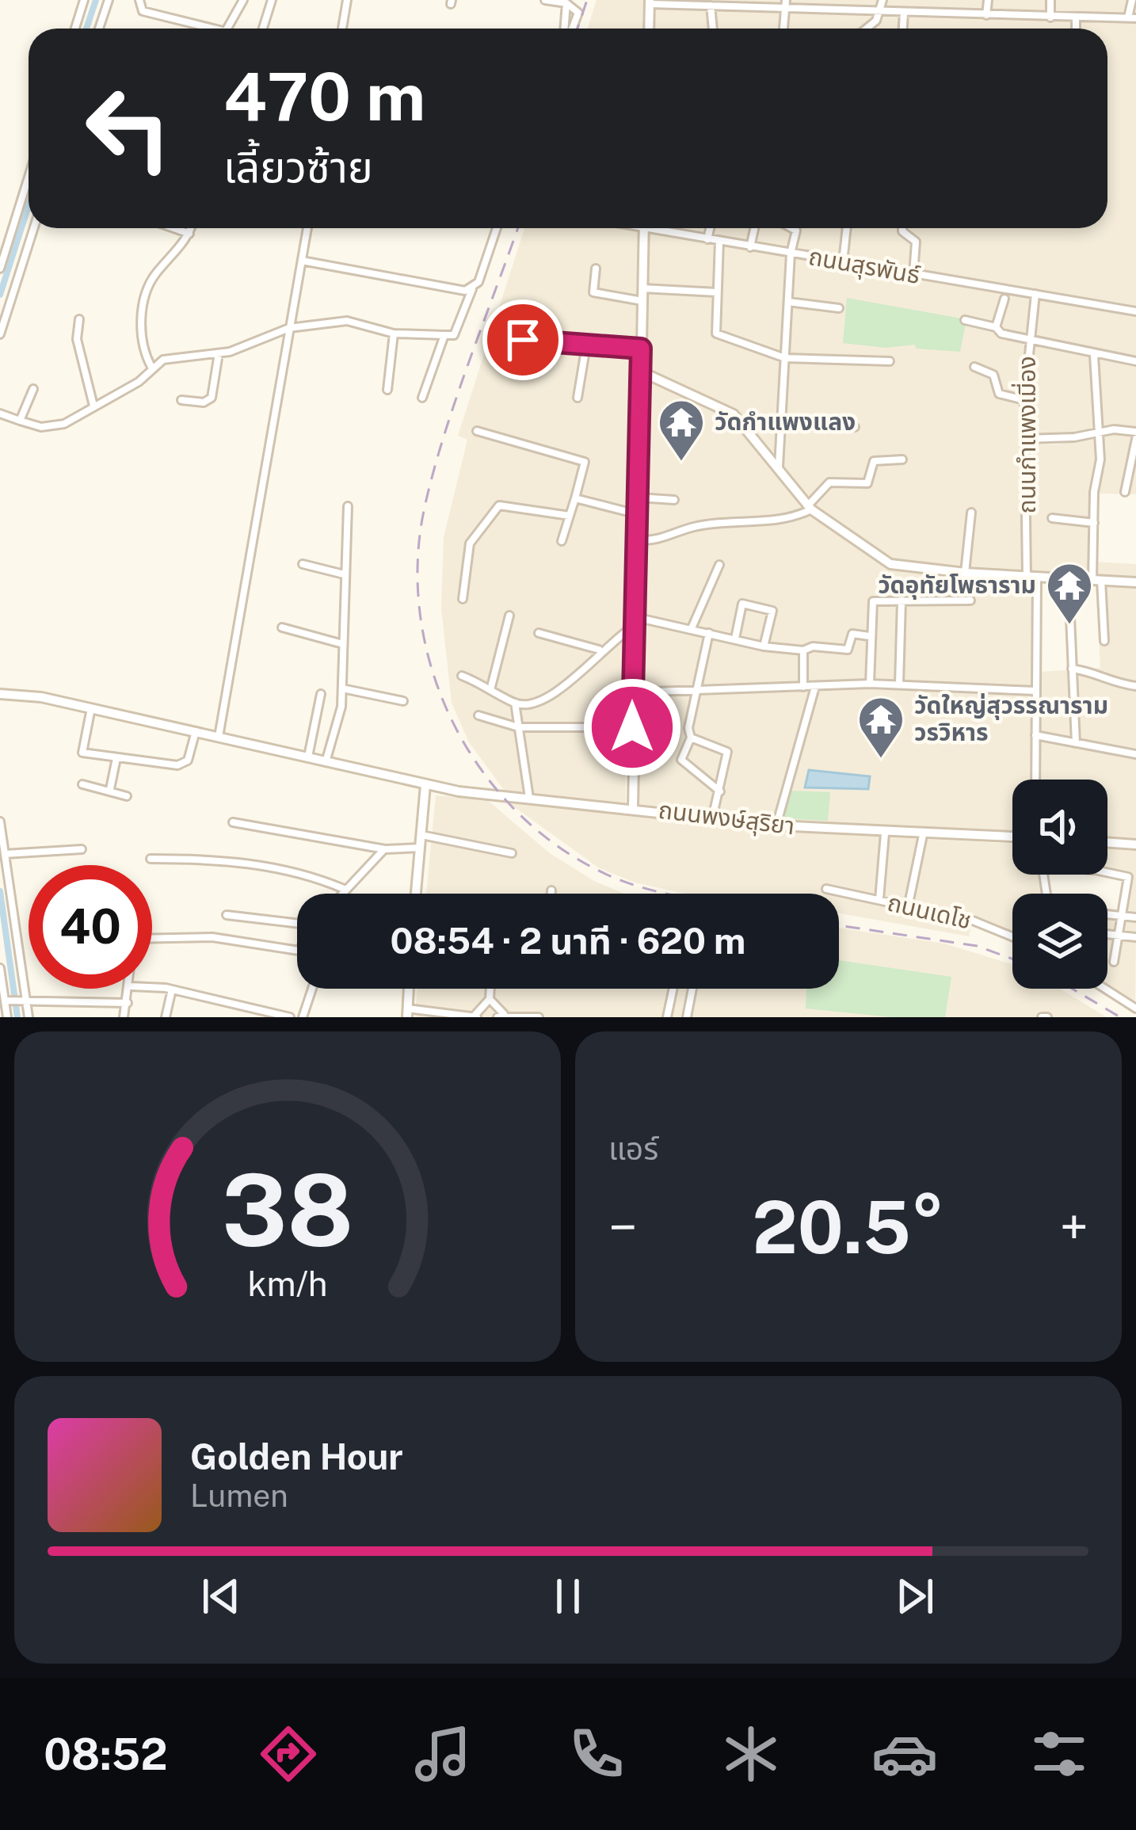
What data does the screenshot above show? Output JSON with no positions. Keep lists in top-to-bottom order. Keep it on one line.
{"streets":{"street":["ถนนสุรพันธ์","ถนนกำแพงเมี่อง","ถนนพงษ์สุริยา","ถนนเดโช"]},"crossings":[["ถนนสุรพันธ์","ถนนกำแพงเมี่อง"]],"places":{"temple":["วัดกำแพงแลง","วัดอุทัยโพธาราม","วัดใหญ่สุวรรณาราม วรวิหาร"]},"page":{"turn":["470 m","เลี้ยวซ้าย"],"limit":"40","trip":"08:54 · 2 นาที · 620 m","tile":"แอร์","heat":["−","20.5°","+"],"song":["Golden Hour","Lumen"],"tabs":"08:52","gauge":["38","km/h"]}}
